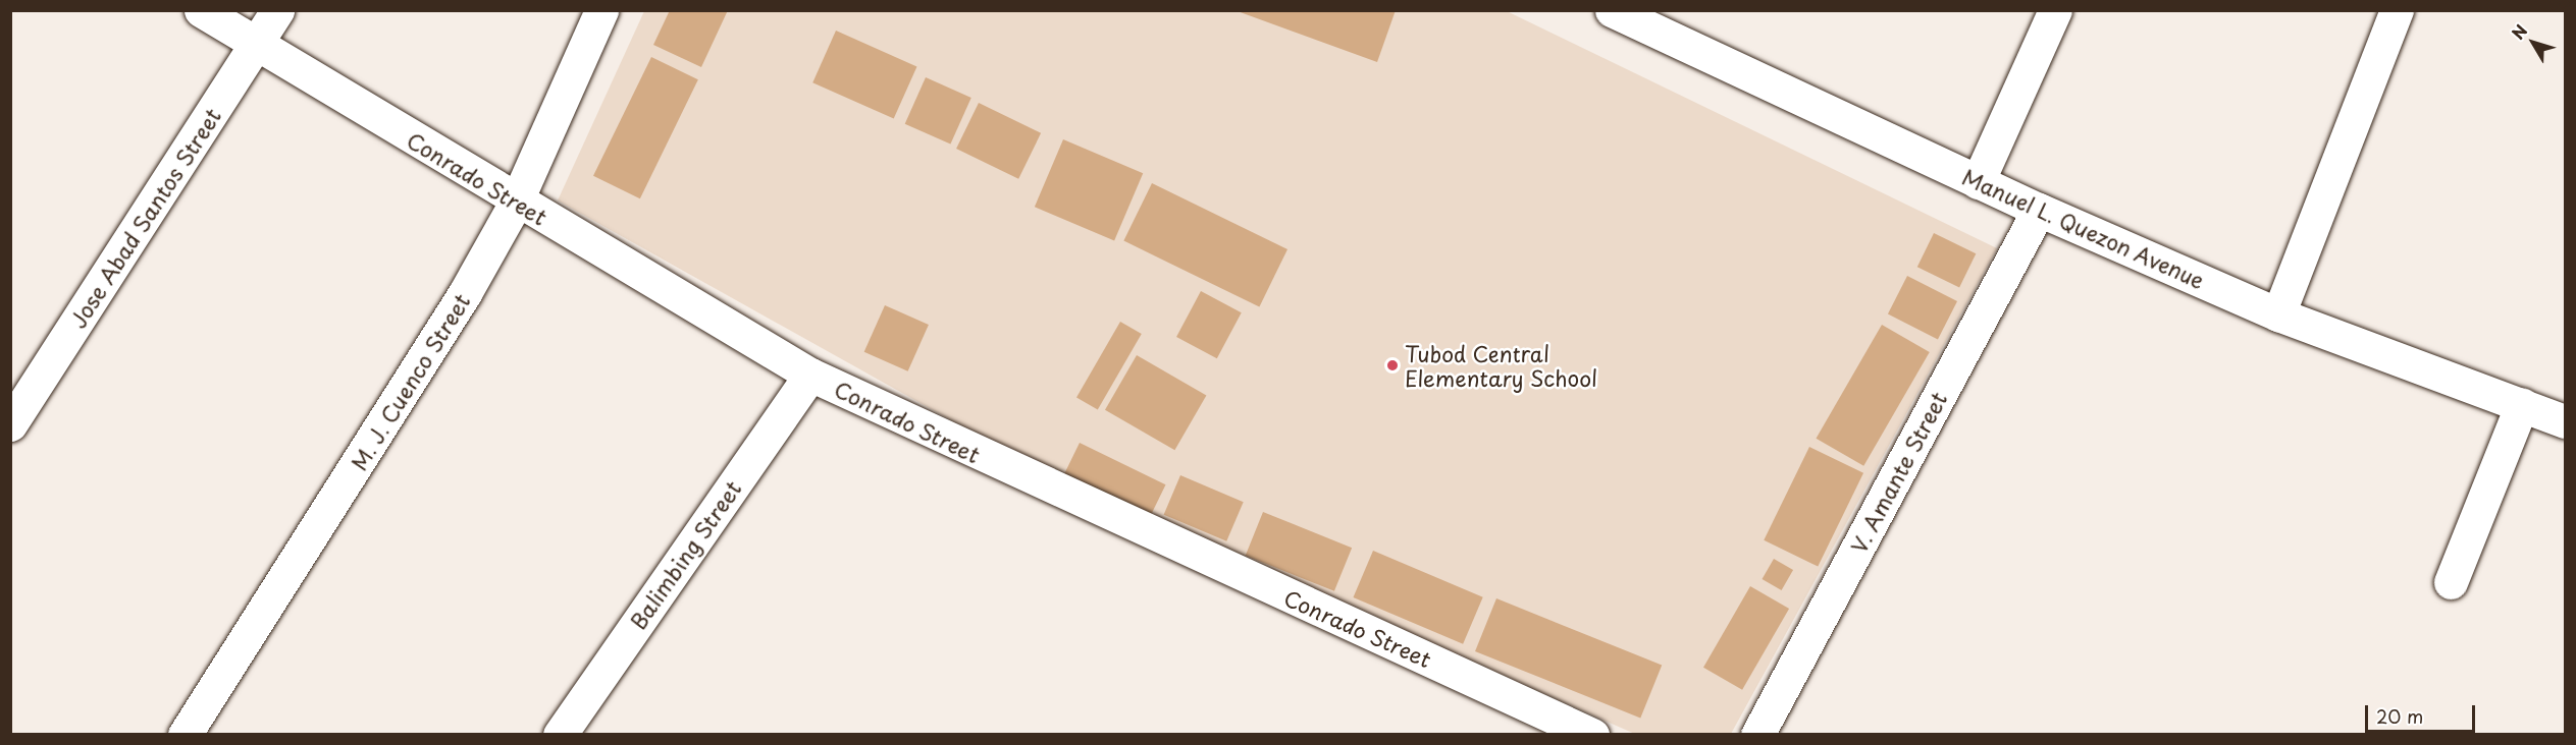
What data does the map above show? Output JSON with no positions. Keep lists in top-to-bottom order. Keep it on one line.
{"streets":{"street":["Conrado Street","Jose Abad Santos Street","Manuel L. Quezon Avenue","M. J. Cuenco Street","V. Amante Street","Balimbing Street"]},"crossings":[["Conrado Street","Jose Abad Santos Street"],["Conrado Street","M. J. Cuenco Street"],["Conrado Street","Balimbing Street"],["Manuel L. Quezon Avenue","V. Amante Street"]],"places":["Tubod Central Elementary School"],"scale_bar":"20 m","north":"top left"}
